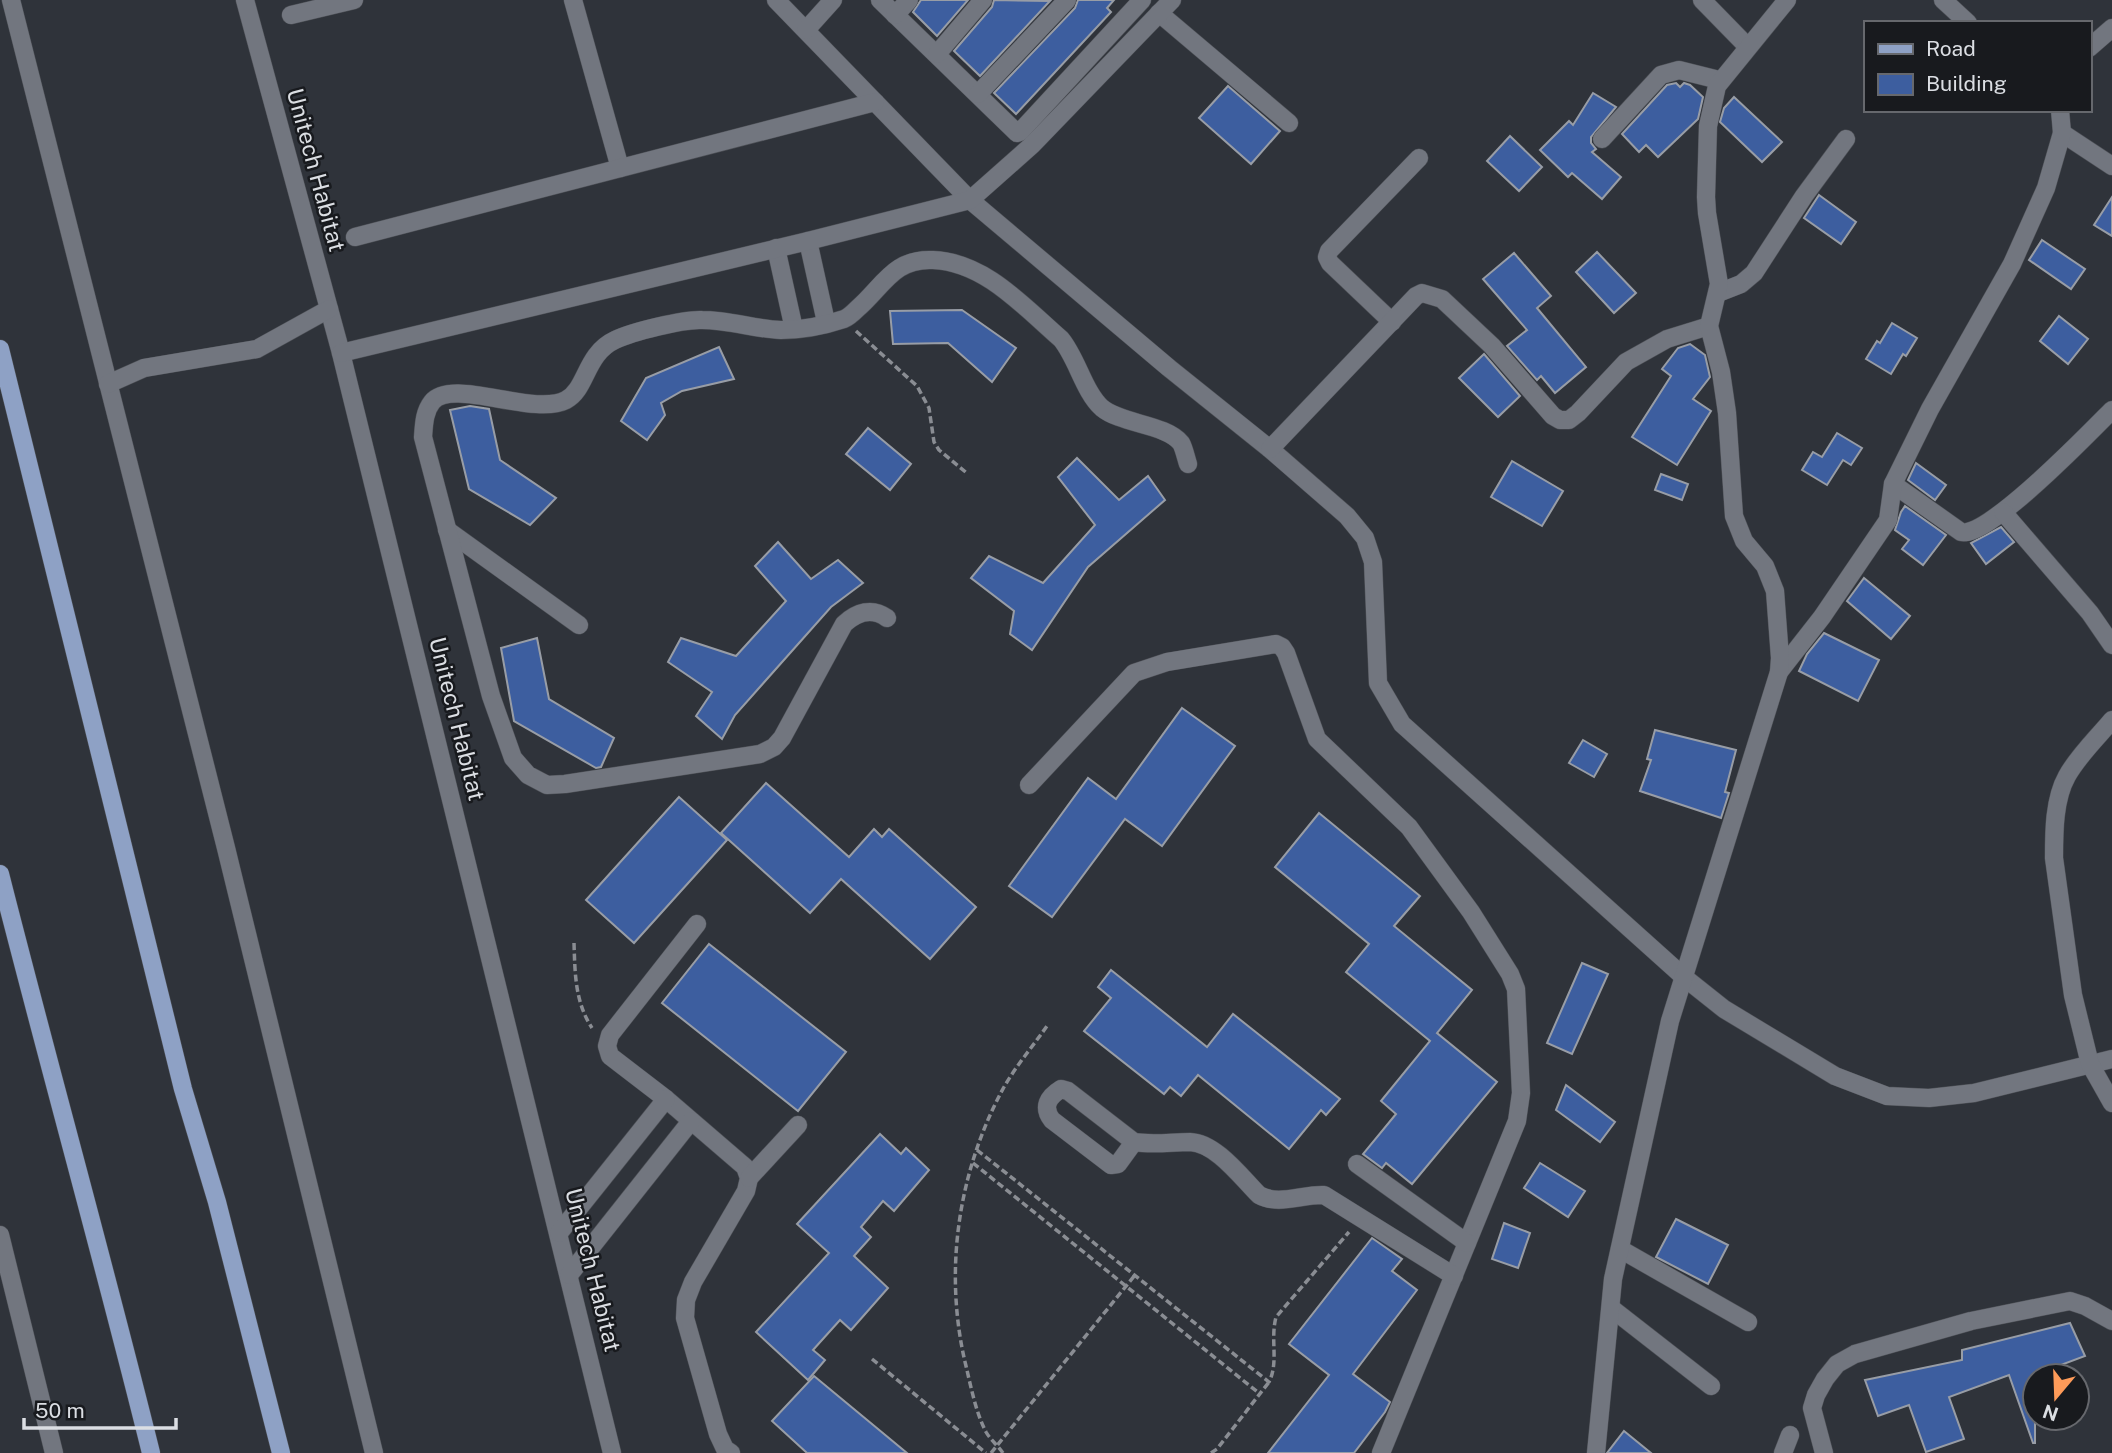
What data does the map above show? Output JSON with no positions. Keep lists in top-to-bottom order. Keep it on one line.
{"streets":{"street":["Unitech Habitat"]},"legend":["Road","Building"],"scale_bar":"50 m","north":"bottom"}
